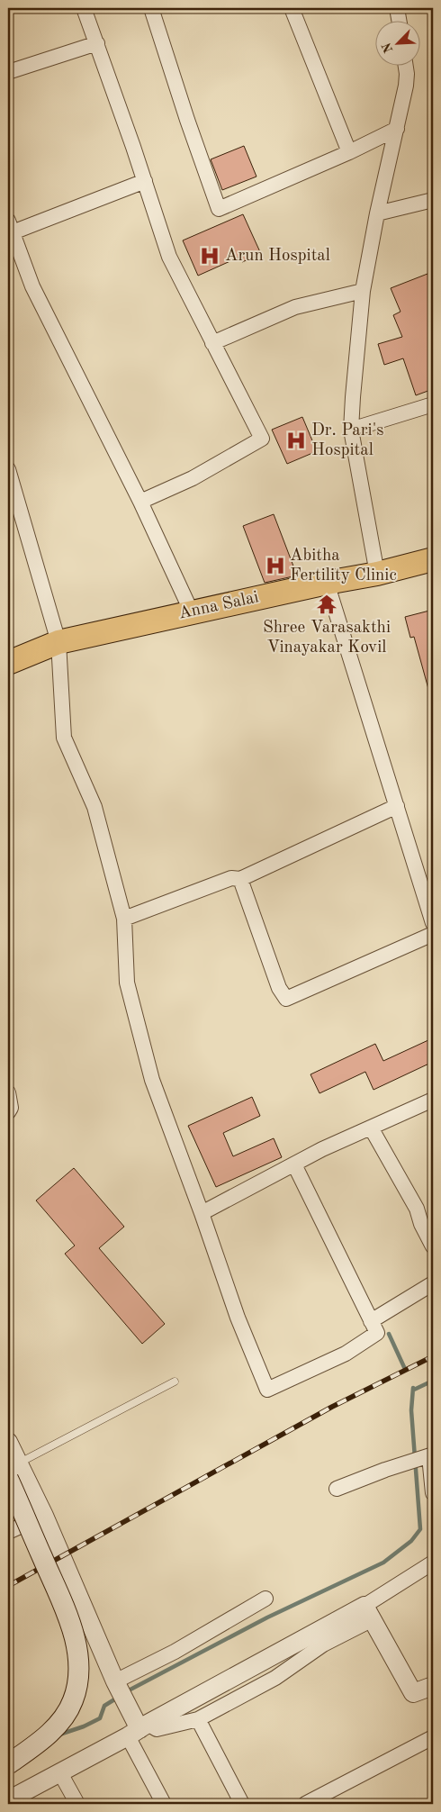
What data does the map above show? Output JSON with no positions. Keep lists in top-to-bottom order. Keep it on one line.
{"streets":{"main road":["Anna Salai"]},"places":{"hospital":["Arun Hospital","Dr. Pari's Hospital","Abitha Fertility Clinic"],"temple":["Shree Varasakthi Vinayakar Kovil"]},"north":"bottom left"}
